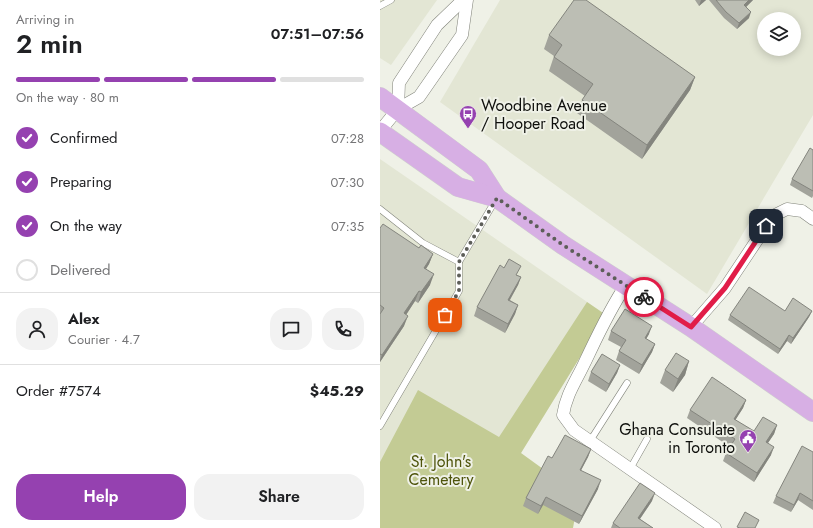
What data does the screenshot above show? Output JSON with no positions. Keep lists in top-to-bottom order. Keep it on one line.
{"parks":["St. John's Cemetery"],"places":{"bus stop":["Woodbine Avenue / Hooper Road"],"public building":["Ghana Consulate in Toronto"]},"page":{"heading":["2 min","Arriving in","07:51–07:56"],"panel":["Alex","Courier · 4.7","Order #7574","$45.29"],"bar":"On the way · 80 m","list":[["Confirmed","07:28"],["Preparing","07:30"],["On the way","07:35"],"Delivered"],"buttons":["Help","Share"]}}
